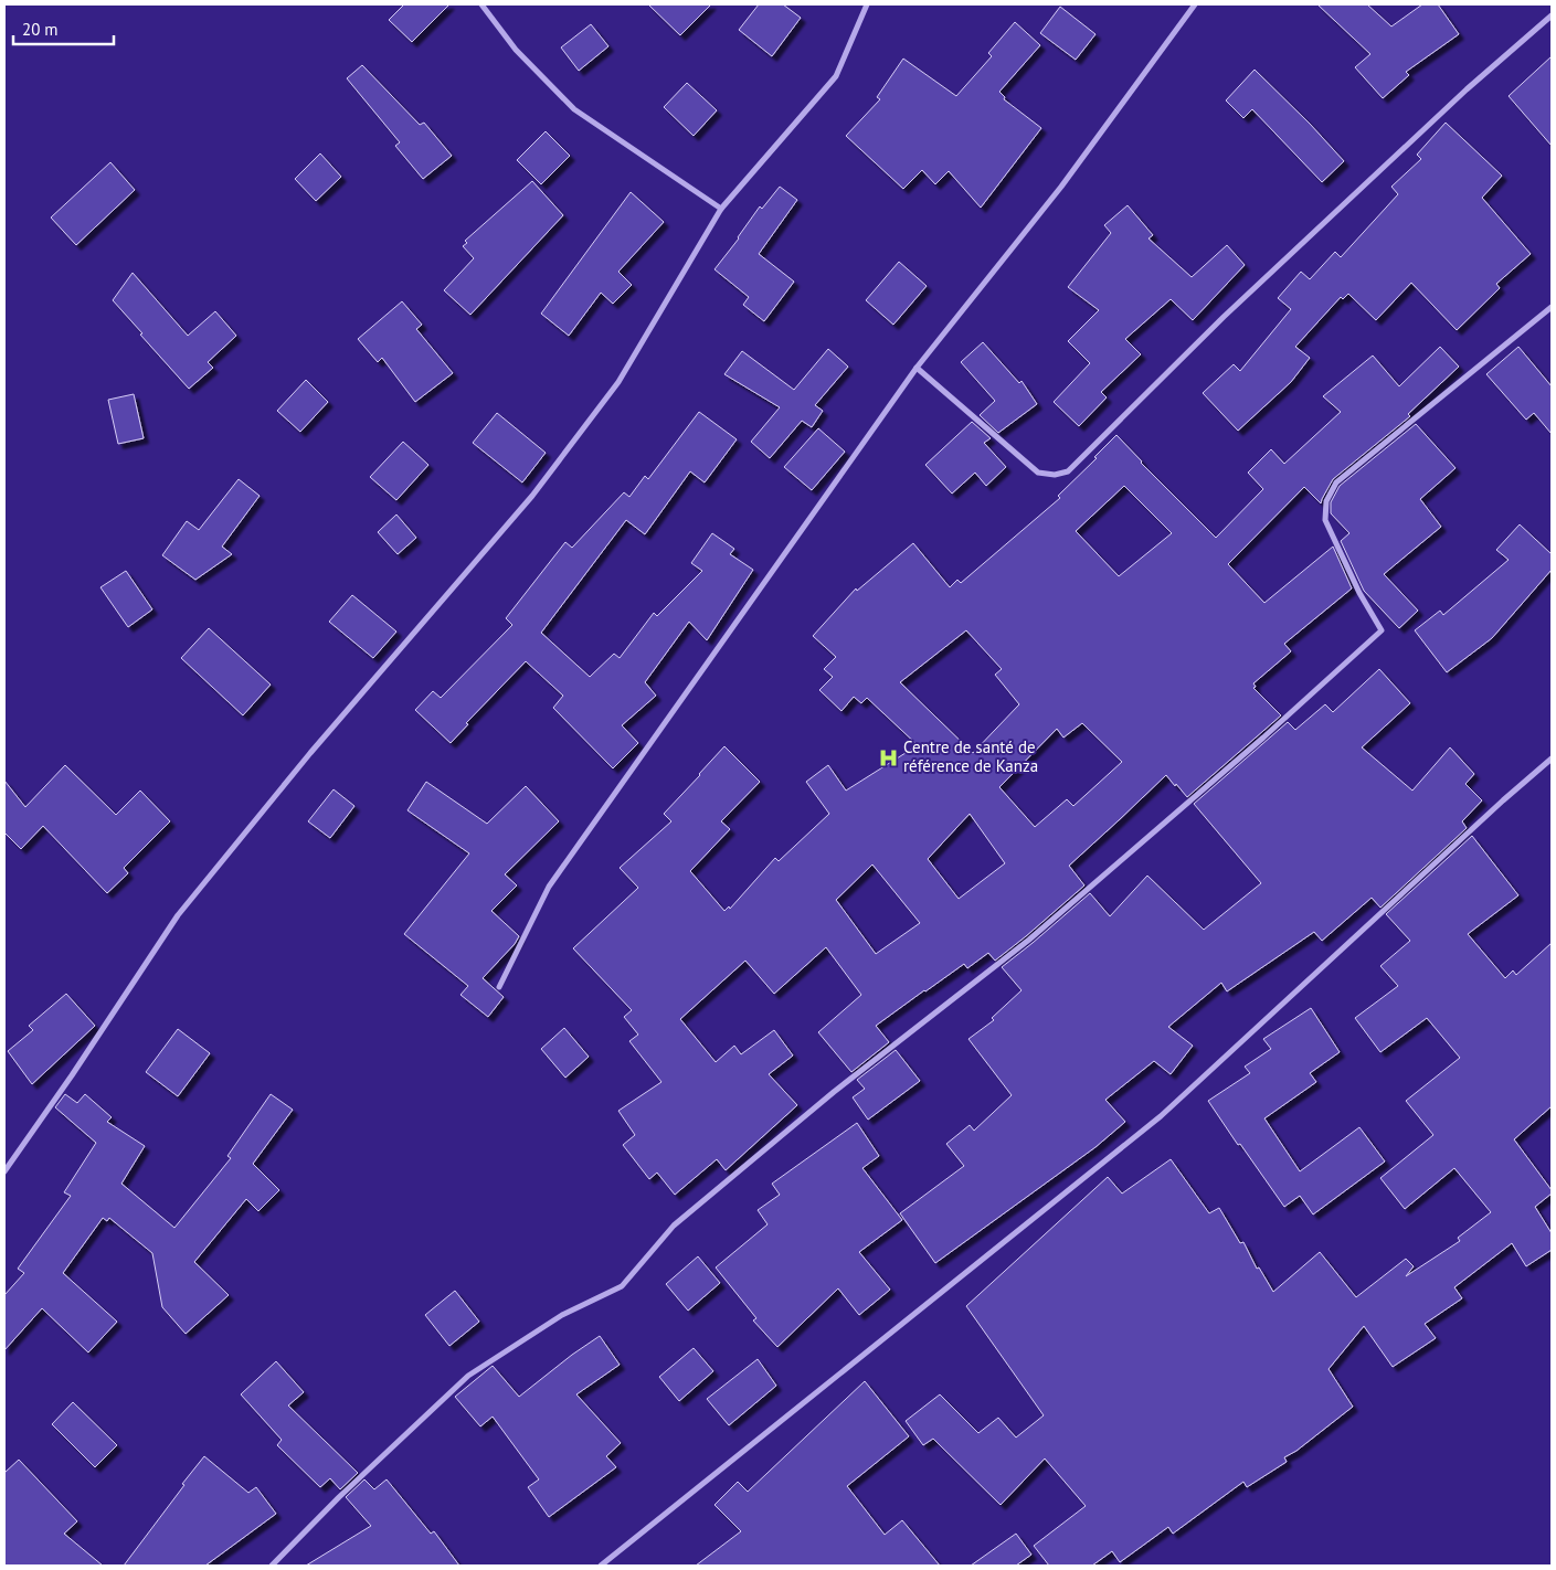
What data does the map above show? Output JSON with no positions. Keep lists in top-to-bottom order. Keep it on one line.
{"places":{"hospital":["Centre de santé de référence de Kanza"]},"scale_bar":"20 m"}
